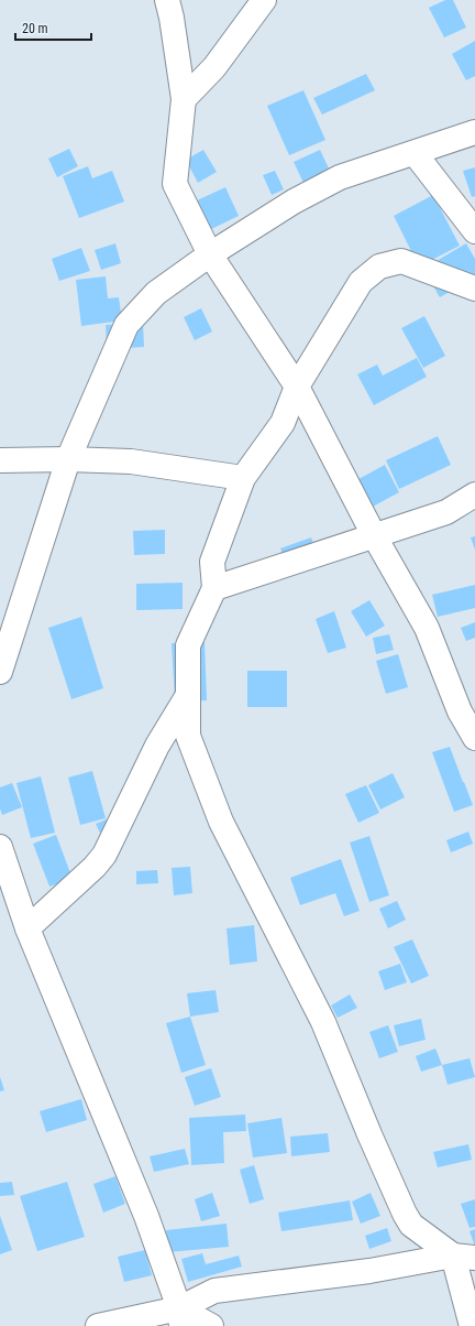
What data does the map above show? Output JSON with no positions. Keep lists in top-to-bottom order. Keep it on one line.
{"scale_bar":"20 m"}
